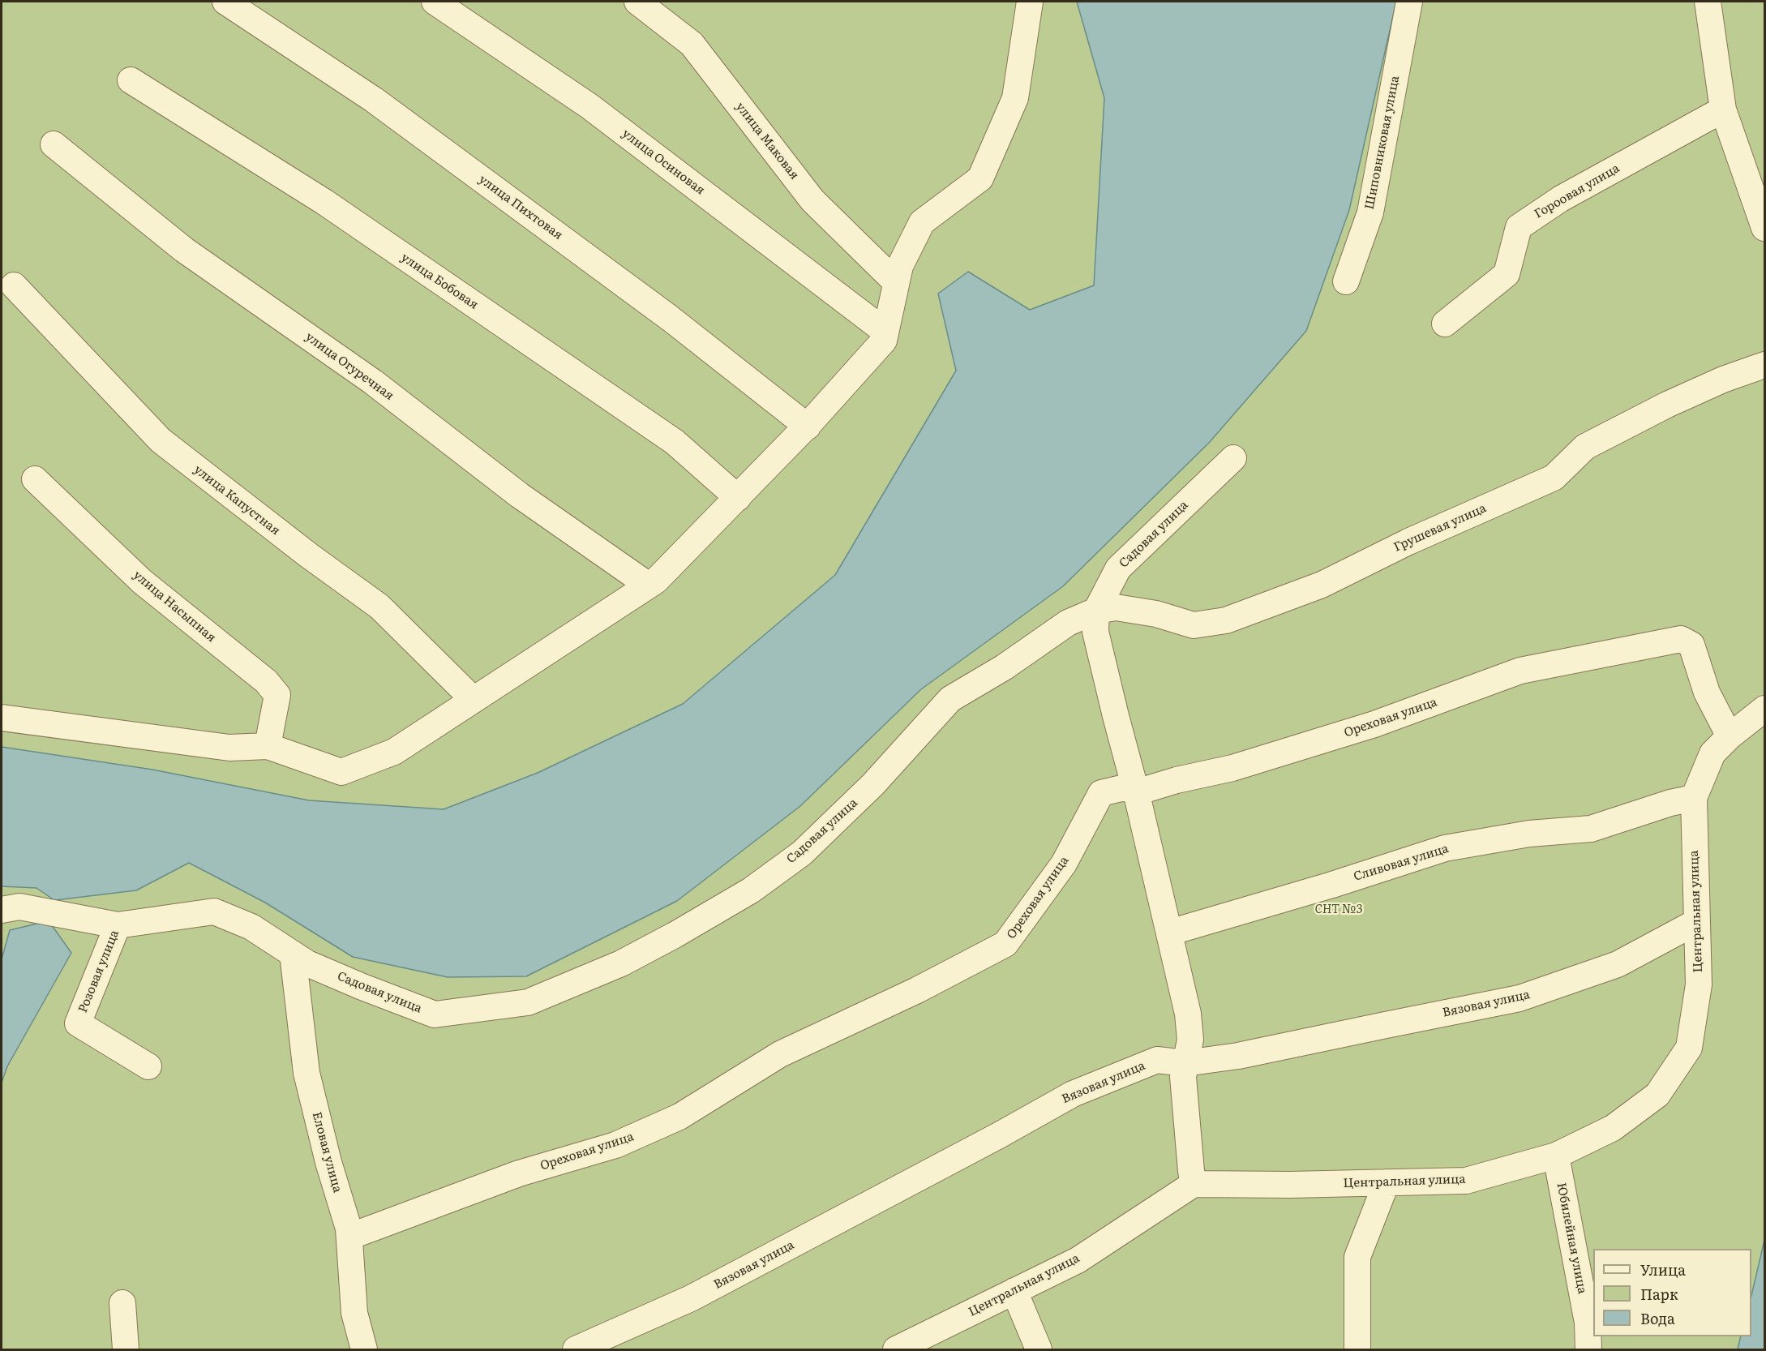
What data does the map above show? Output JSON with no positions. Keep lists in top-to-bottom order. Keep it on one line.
{"streets":{"street":["улица Маковая","Шиповниковая улица","улица Осиновая","Гороовая улица","улица Пихтовая","улица Бобовая","улица Огуречная","улица Капустная","Грушевая улица","Садовая улица","улица Насыпная","Ореховая улица","Сливовая улица","Центральная улица","Розовая улица","Вязовая улица","Еловая улица","Юбилейная улица"]},"crossings":[["Грушевая улица","Садовая улица"],["Садовая улица","Розовая улица"],["Садовая улица","Еловая улица"],["Ореховая улица","Центральная улица"],["Ореховая улица","Еловая улица"],["Сливовая улица","Центральная улица"],["Центральная улица","Вязовая улица"],["Центральная улица","Юбилейная улица"]],"parks":["СНТ №3"],"legend":["Улица","Парк","Вода"]}
